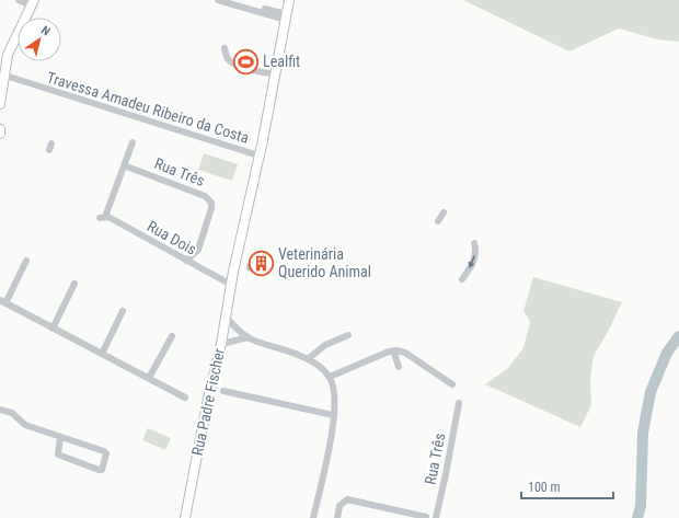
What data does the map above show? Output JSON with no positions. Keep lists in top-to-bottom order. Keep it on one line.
{"streets":{"main road":["Rua Padre Fischer"],"street":["Travessa Amadeu Ribeiro da Costa","Rua Três","Rua Dois"]},"crossings":[["Travessa Amadeu Ribeiro da Costa","Rua Padre Fischer"],["Rua Três","Rua Dois"],["Rua Dois","Rua Padre Fischer"]],"places":{"sports":["Lealfit"],"building":["Veterinária Querido Animal"]},"scale_bar":"100 m","north":"top right"}
